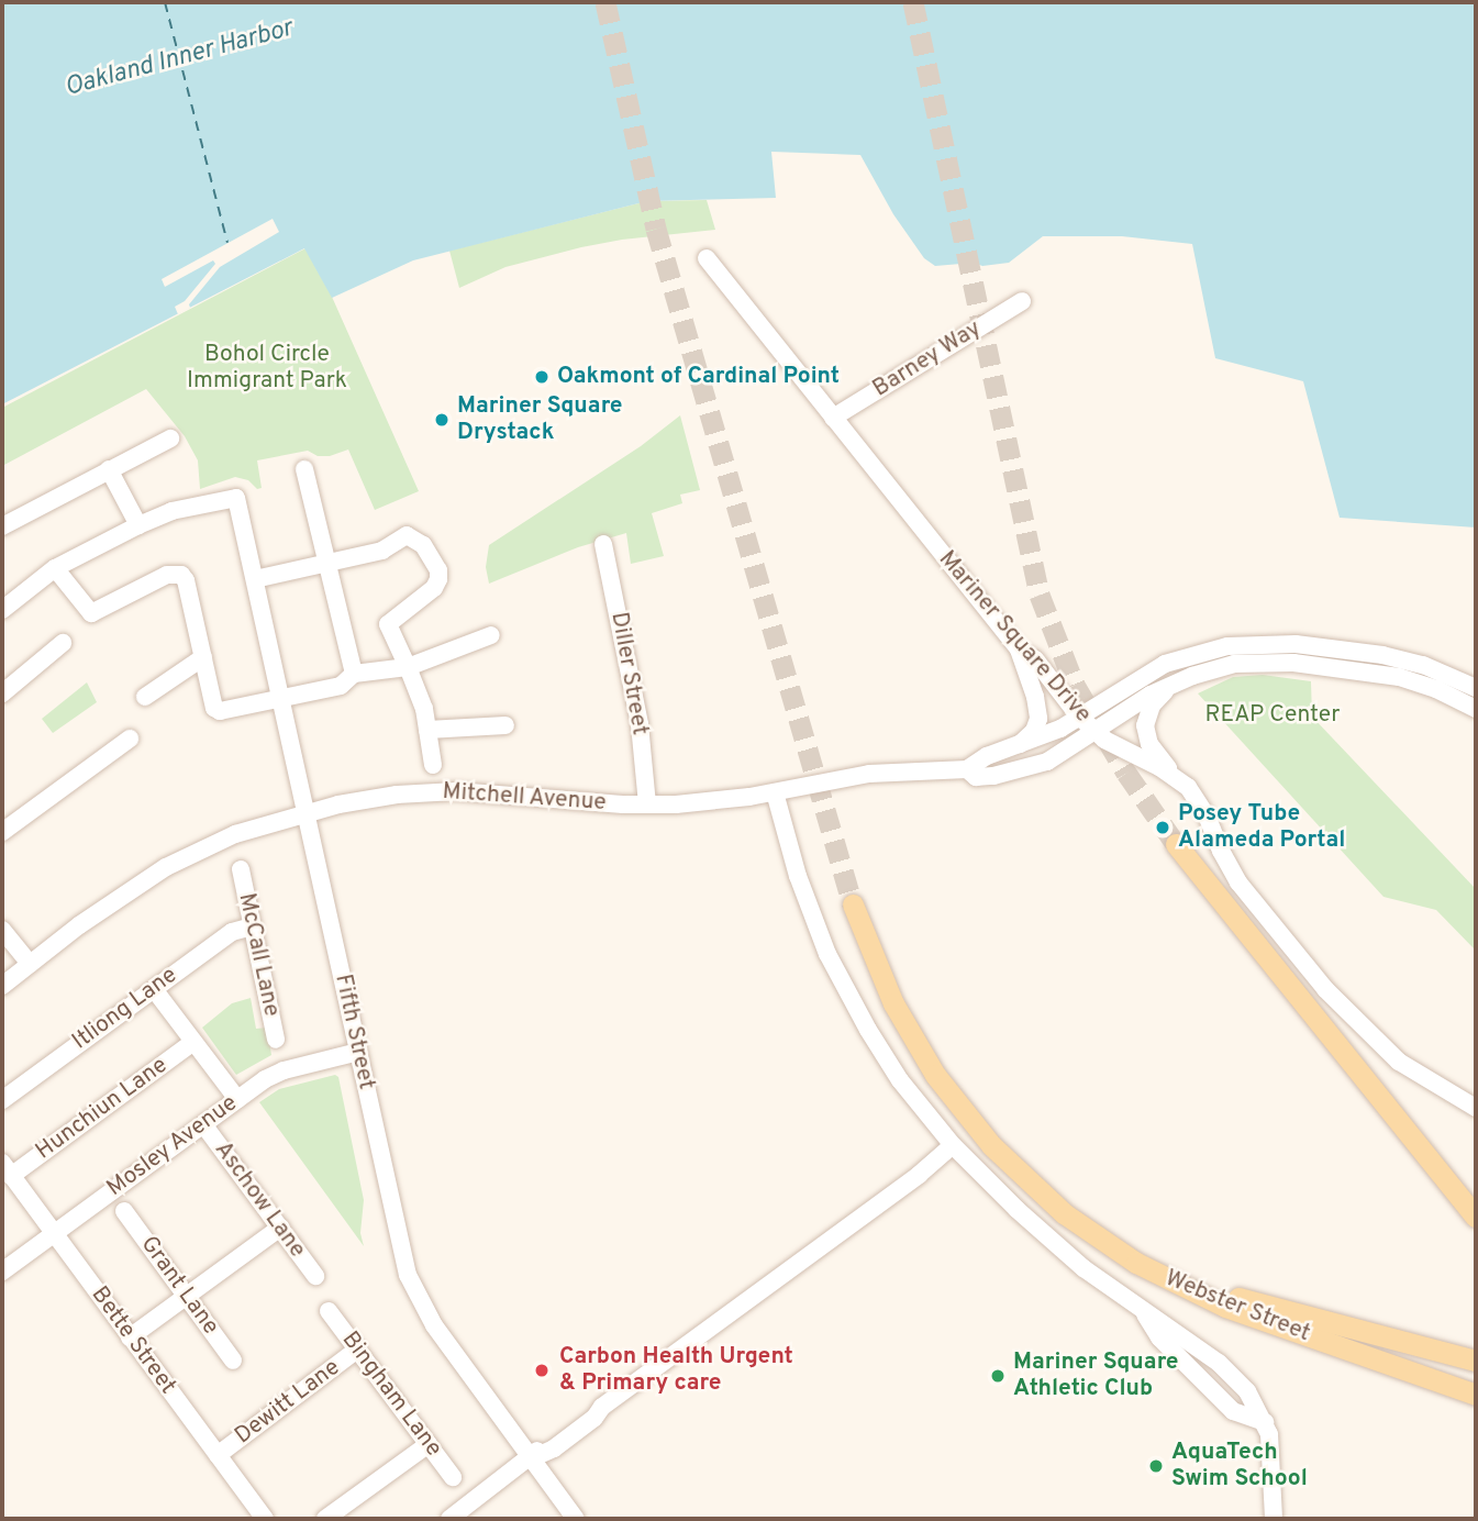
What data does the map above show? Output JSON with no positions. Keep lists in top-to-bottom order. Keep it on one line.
{"streets":{"main road":["Webster Street"],"street":["Barney Way","Mariner Square Drive","Diller Street","Mitchell Avenue","McCall Lane","Itliong Lane","Fifth Street","Hunchiun Lane","Mosley Avenue","Aschow Lane","Grant Lane","Bette Street","Bingham Lane","Dewitt Lane"]},"crossings":[["Barney Way","Mariner Square Drive"],["Mariner Square Drive","Mitchell Avenue"],["Diller Street","Mitchell Avenue"],["Mitchell Avenue","Fifth Street"],["McCall Lane","Itliong Lane"],["Fifth Street","Mosley Avenue"],["Hunchiun Lane","Bette Street"],["Mosley Avenue","Aschow Lane"],["Mosley Avenue","Bette Street"],["Bette Street","Dewitt Lane"],["Bingham Lane","Dewitt Lane"]],"water":["Oakland Inner Harbor"],"parks":["Bohol Circle Immigrant Park","REAP Center"],"places":["Oakmont of Cardinal Point","Mariner Square Drystack","Posey Tube Alameda Portal","Carbon Health Urgent & Primary care","Mariner Square Athletic Club","AquaTech Swim School"]}
